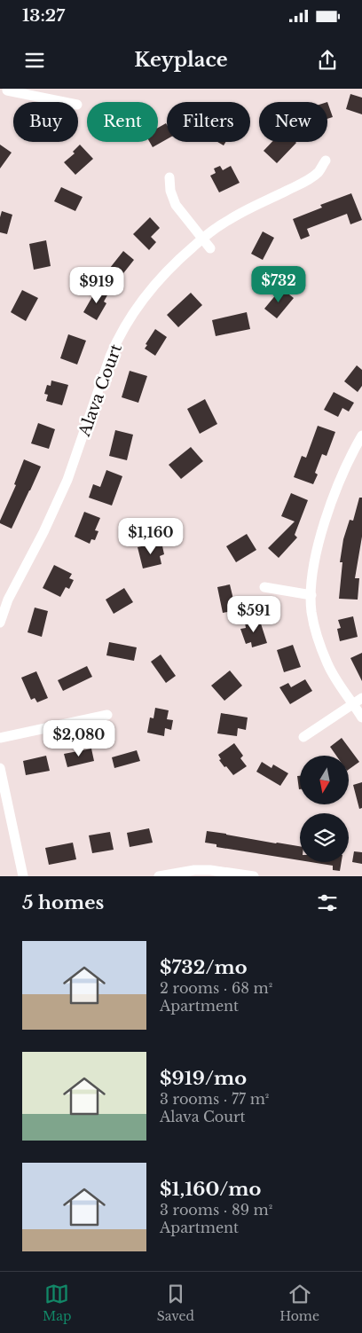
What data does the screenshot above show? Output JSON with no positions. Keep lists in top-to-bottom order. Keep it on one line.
{"streets":{"street":["Alava Court"]},"north":"bottom","page":{"status":"13:27","header":"Keyplace","chip":["Buy","Rent","Filters","New"],"price":["$732","$919","$1,160","$591","$2,080"],"heading":"5 homes","list":[{"name":"$732/mo","note":"2 rooms · 68 m² · Apartment"},{"name":"$919/mo","note":"3 rooms · 77 m² · Alava Court"},{"name":"$1,160/mo","note":"3 rooms · 89 m² · Apartment"}],"tabs":["Map","Saved","Home"]}}
